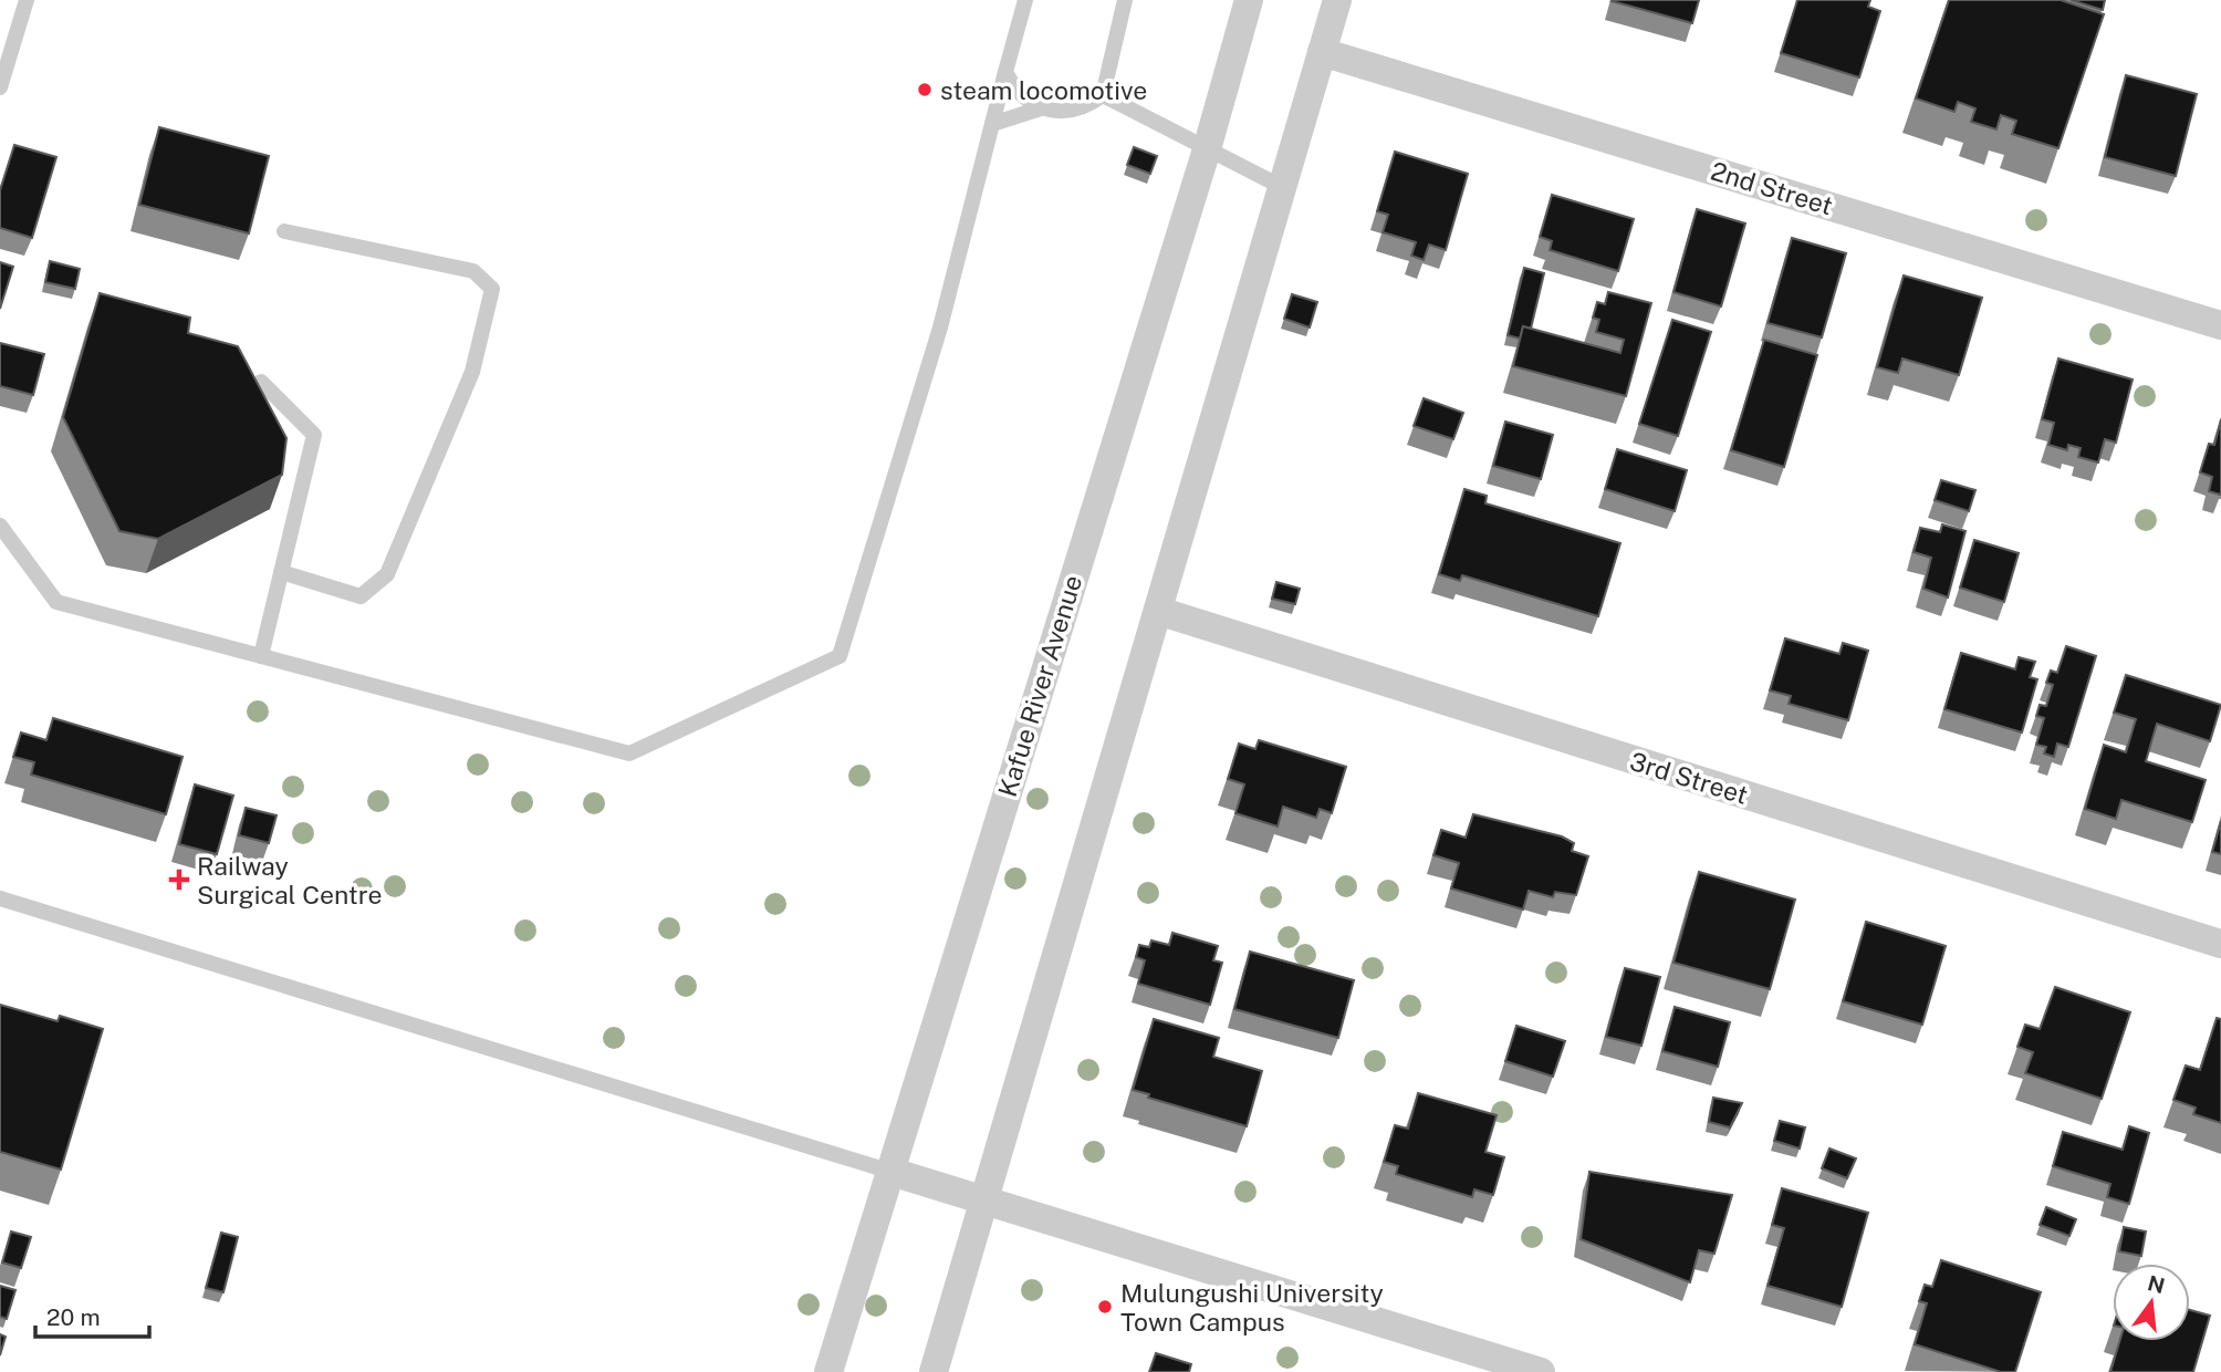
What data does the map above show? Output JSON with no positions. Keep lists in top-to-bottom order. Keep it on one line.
{"streets":{"street":["2nd Street","Kafue River Avenue","3rd Street"]},"places":{"other":["steam locomotive","Mulungushi University Town Campus"],"health":["Railway Surgical Centre"]},"scale_bar":"20 m","north":"top"}
